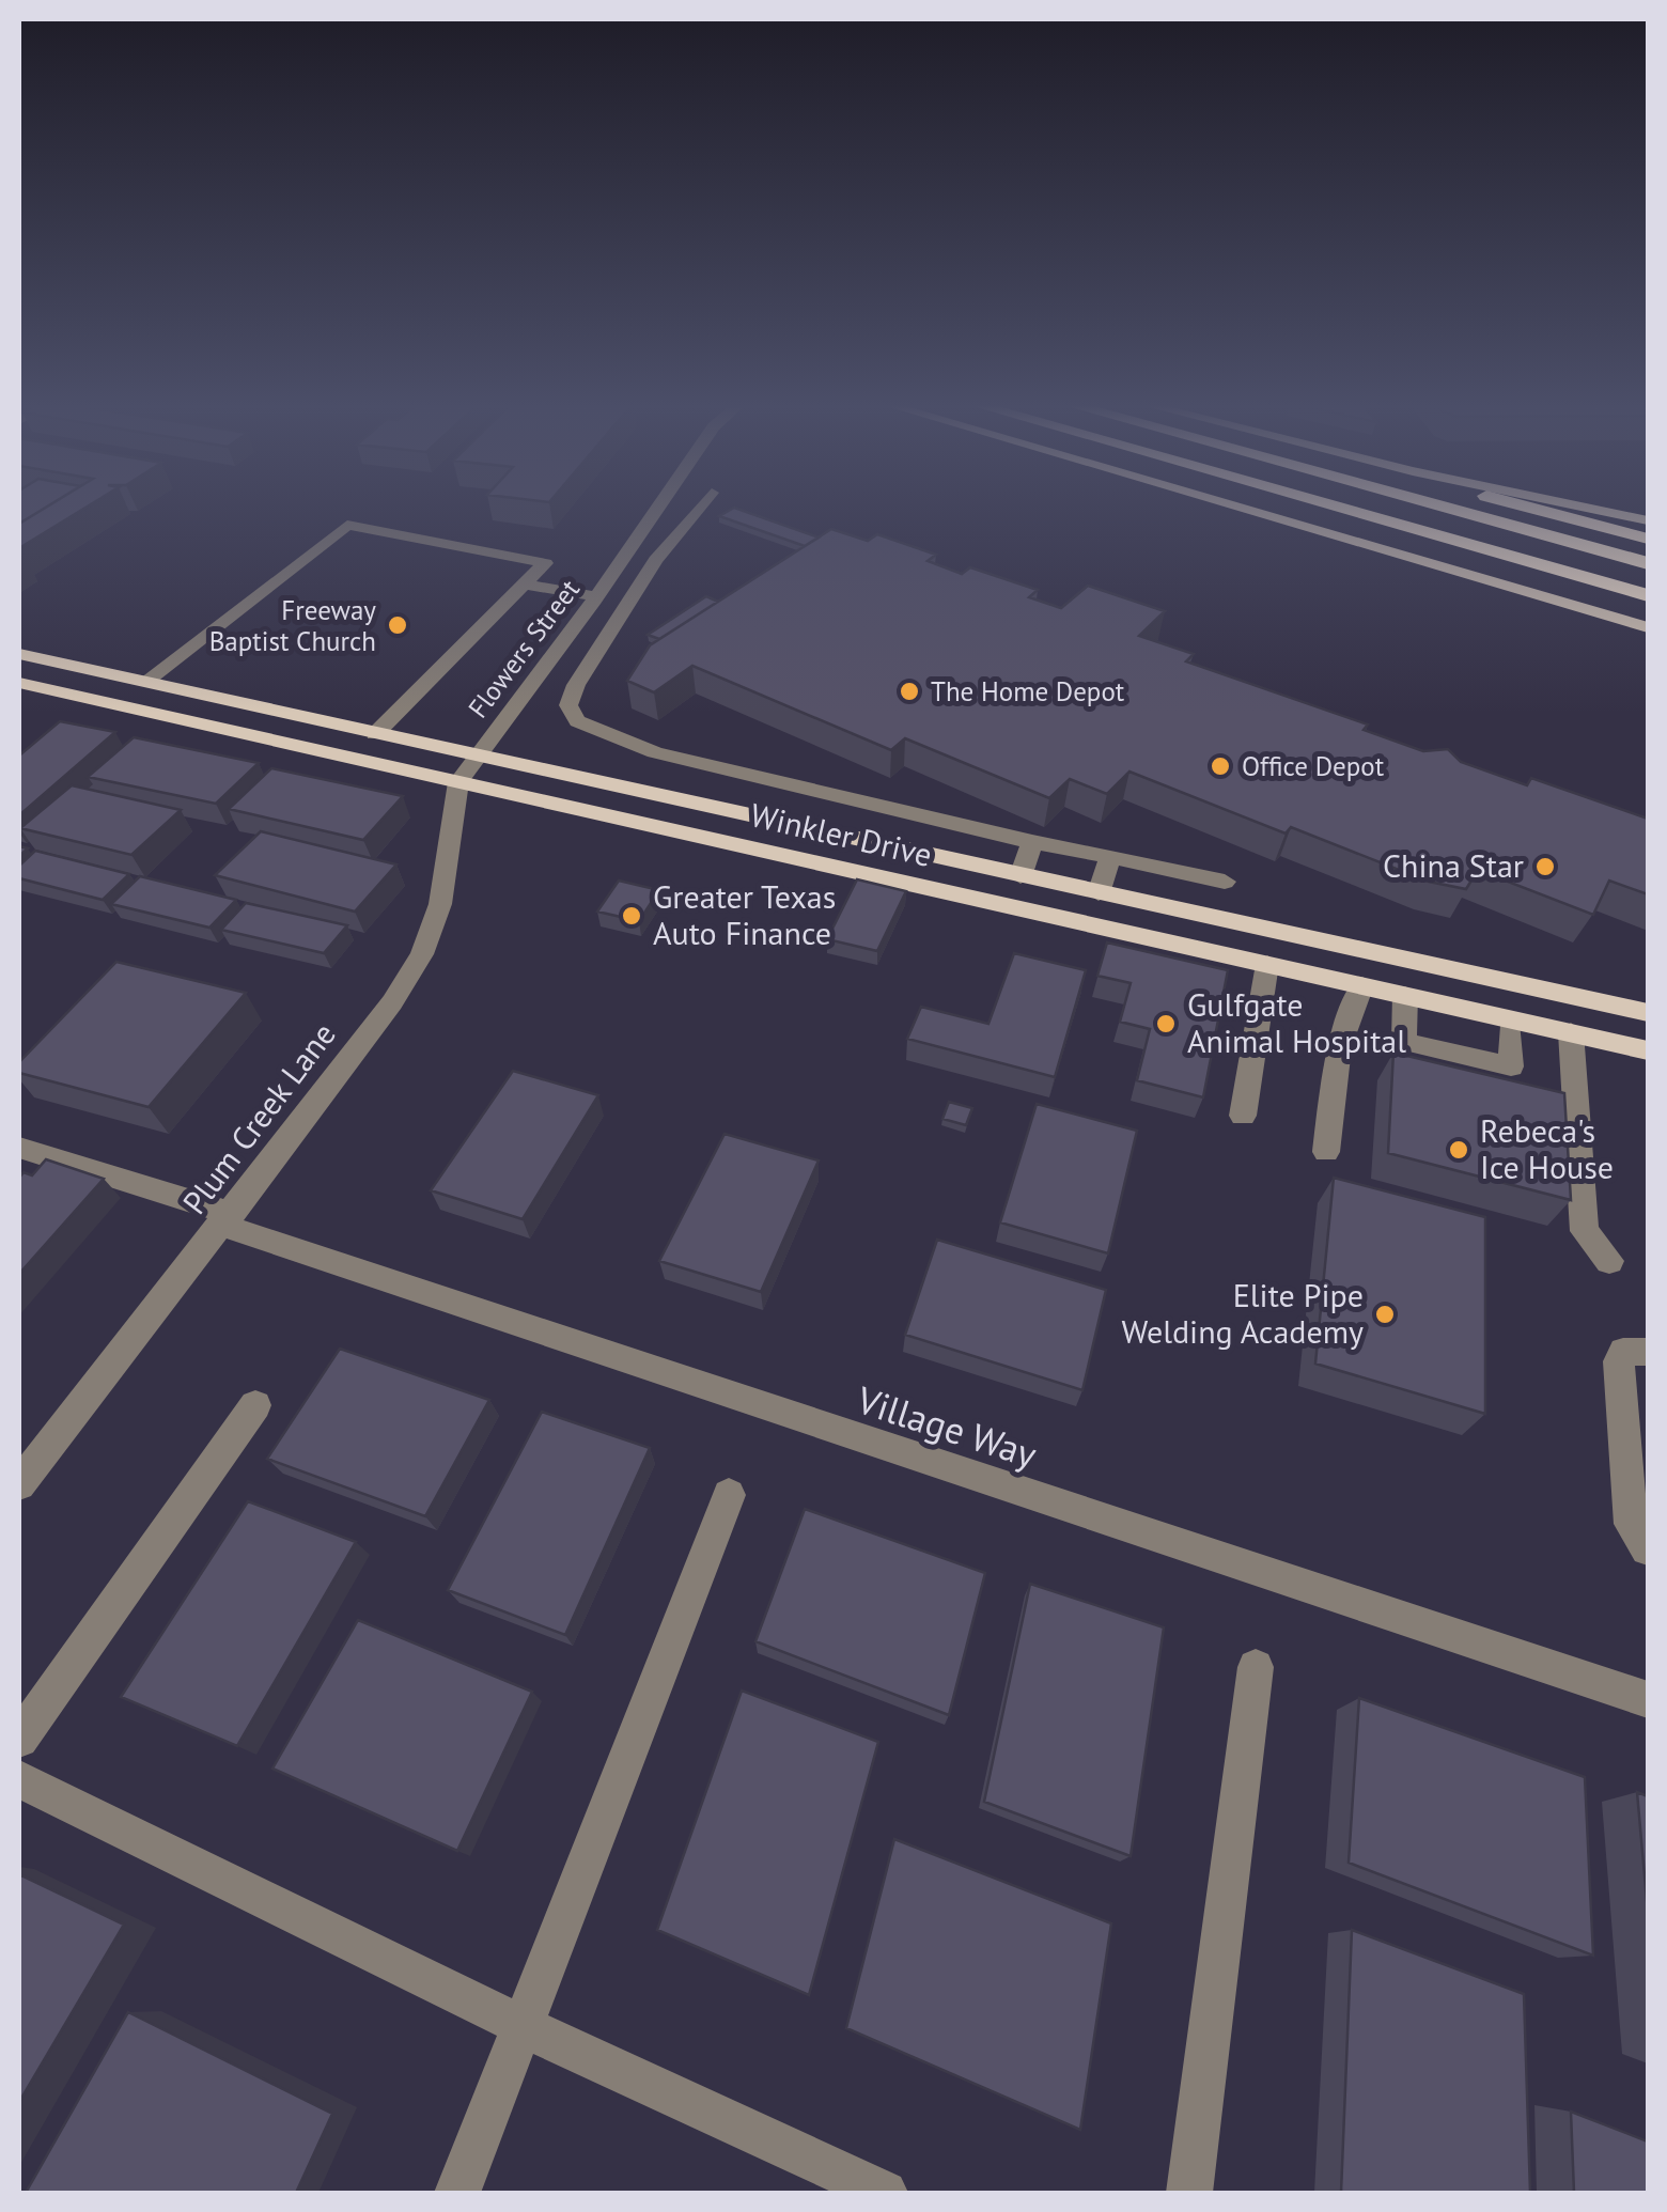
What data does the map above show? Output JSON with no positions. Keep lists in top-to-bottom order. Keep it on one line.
{"streets":{"main road":["Winkler Drive"],"street":["Flowers Street","Plum Creek Lane","Village Way"]},"crossings":[["Flowers Street","Winkler Drive"],["Flowers Street","Plum Creek Lane"],["Winkler Drive","Plum Creek Lane"],["Plum Creek Lane","Village Way"]],"places":["Freeway Baptist Church","The Home Depot","Office Depot","China Star","Greater Texas Auto Finance","Gulfgate Animal Hospital","Rebeca's Ice House","Elite Pipe Welding Academy"]}
